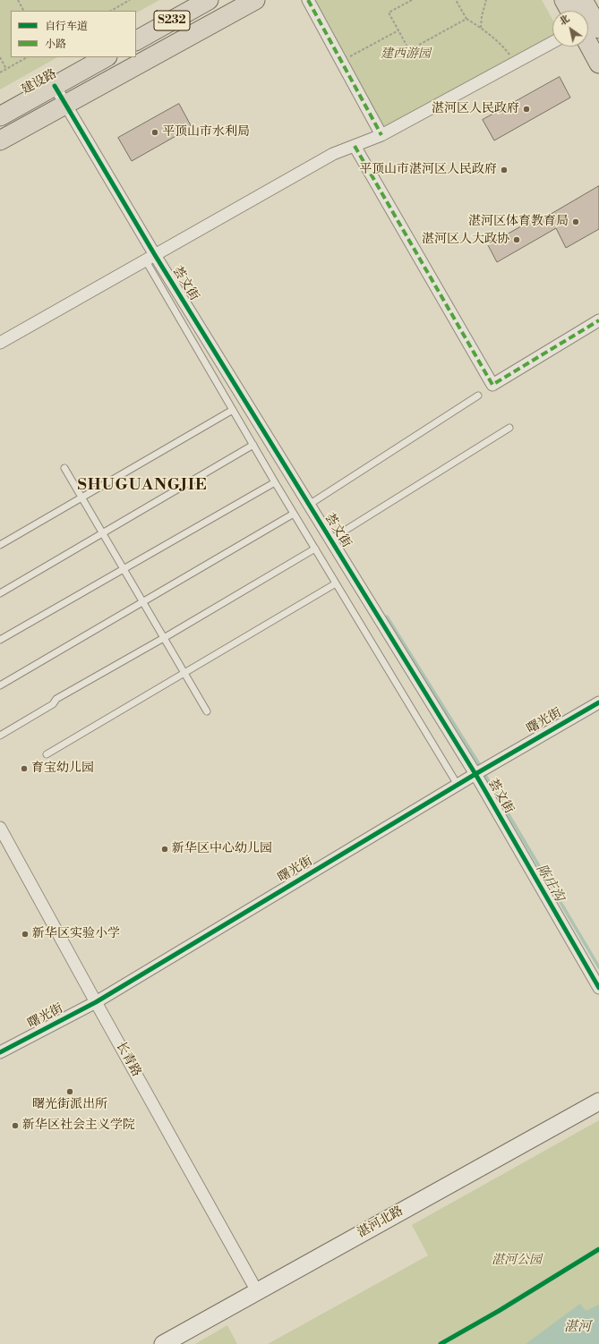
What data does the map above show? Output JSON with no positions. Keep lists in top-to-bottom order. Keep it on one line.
{"streets":{"main road":["S232","建设路"],"street":["荟文街","曙光街","长青路","湛河北路"]},"crossings":[["S232","荟文街"],["建设路","荟文街"],["荟文街","曙光街"],["曙光街","长青路"],["长青路","湛河北路"]],"districts":["SHUGUANGJIE"],"water":["陈庄沟","湛河"],"parks":["建西游园","湛河公园"],"places":["湛河区人民政府","平顶山市水利局","平顶山市湛河区人民政府","湛河区体育教育局","湛河区人大政协","育宝幼儿园","新华区中心幼儿园","新华区实验小学","曙光街派出所","新华区社会主义学院"],"legend":["自行车道","小路"],"north":"top left"}
